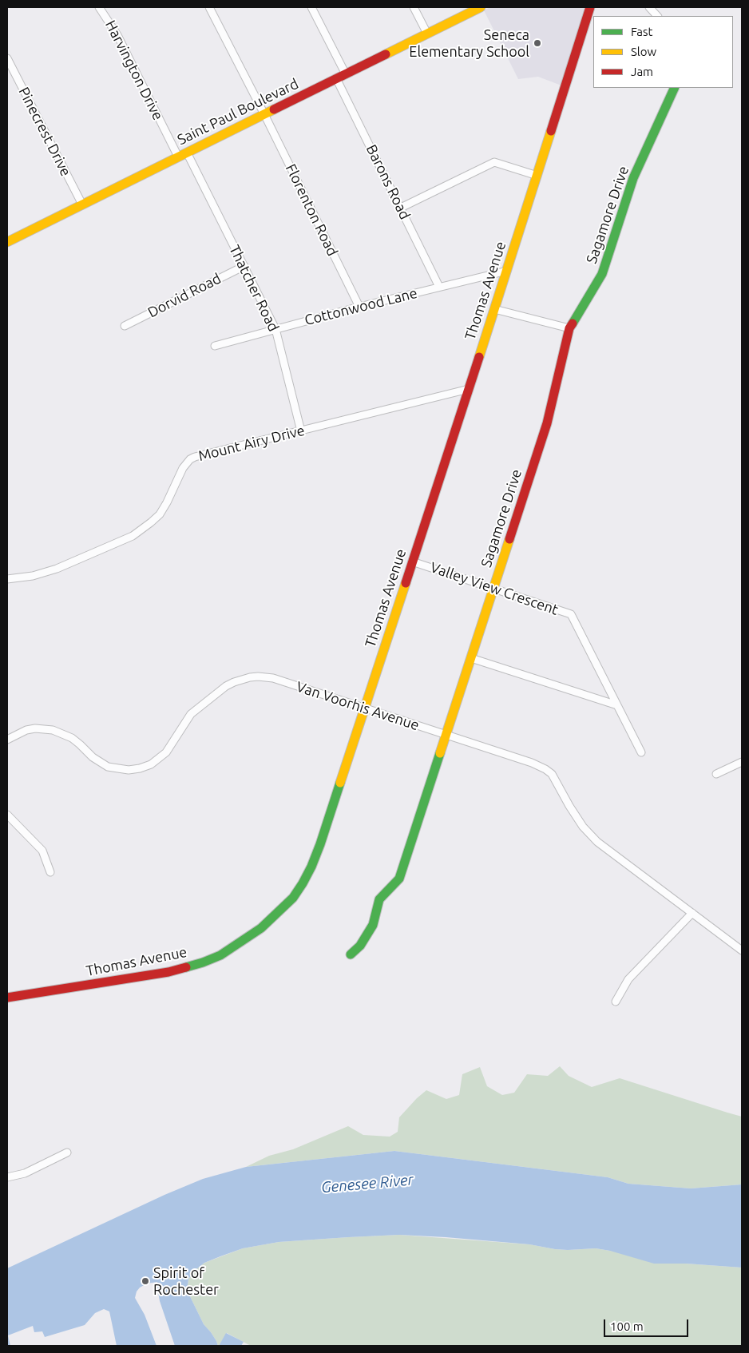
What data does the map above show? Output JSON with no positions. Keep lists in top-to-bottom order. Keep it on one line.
{"streets":{"street":["Harvington Drive","Saint Paul Boulevard","Pinecrest Drive","Barons Road","Florenton Road","Sagamore Drive","Thatcher Road","Thomas Avenue","Dorvid Road","Cottonwood Lane","Mount Airy Drive","Valley View Crescent","Van Voorhis Avenue"]},"crossings":[["Harvington Drive","Saint Paul Boulevard"],["Harvington Drive","Thatcher Road"],["Saint Paul Boulevard","Pinecrest Drive"],["Saint Paul Boulevard","Barons Road"],["Saint Paul Boulevard","Florenton Road"],["Saint Paul Boulevard","Thatcher Road"],["Barons Road","Cottonwood Lane"],["Florenton Road","Cottonwood Lane"],["Sagamore Drive","Valley View Crescent"],["Sagamore Drive","Van Voorhis Avenue"],["Thatcher Road","Dorvid Road"],["Thatcher Road","Cottonwood Lane"],["Thatcher Road","Mount Airy Drive"],["Thomas Avenue","Cottonwood Lane"],["Thomas Avenue","Mount Airy Drive"],["Thomas Avenue","Valley View Crescent"],["Thomas Avenue","Van Voorhis Avenue"]],"water":["Genesee River"],"places":["Seneca Elementary School","Spirit of Rochester"],"legend":["Fast","Slow","Jam"],"scale_bar":"100 m"}
